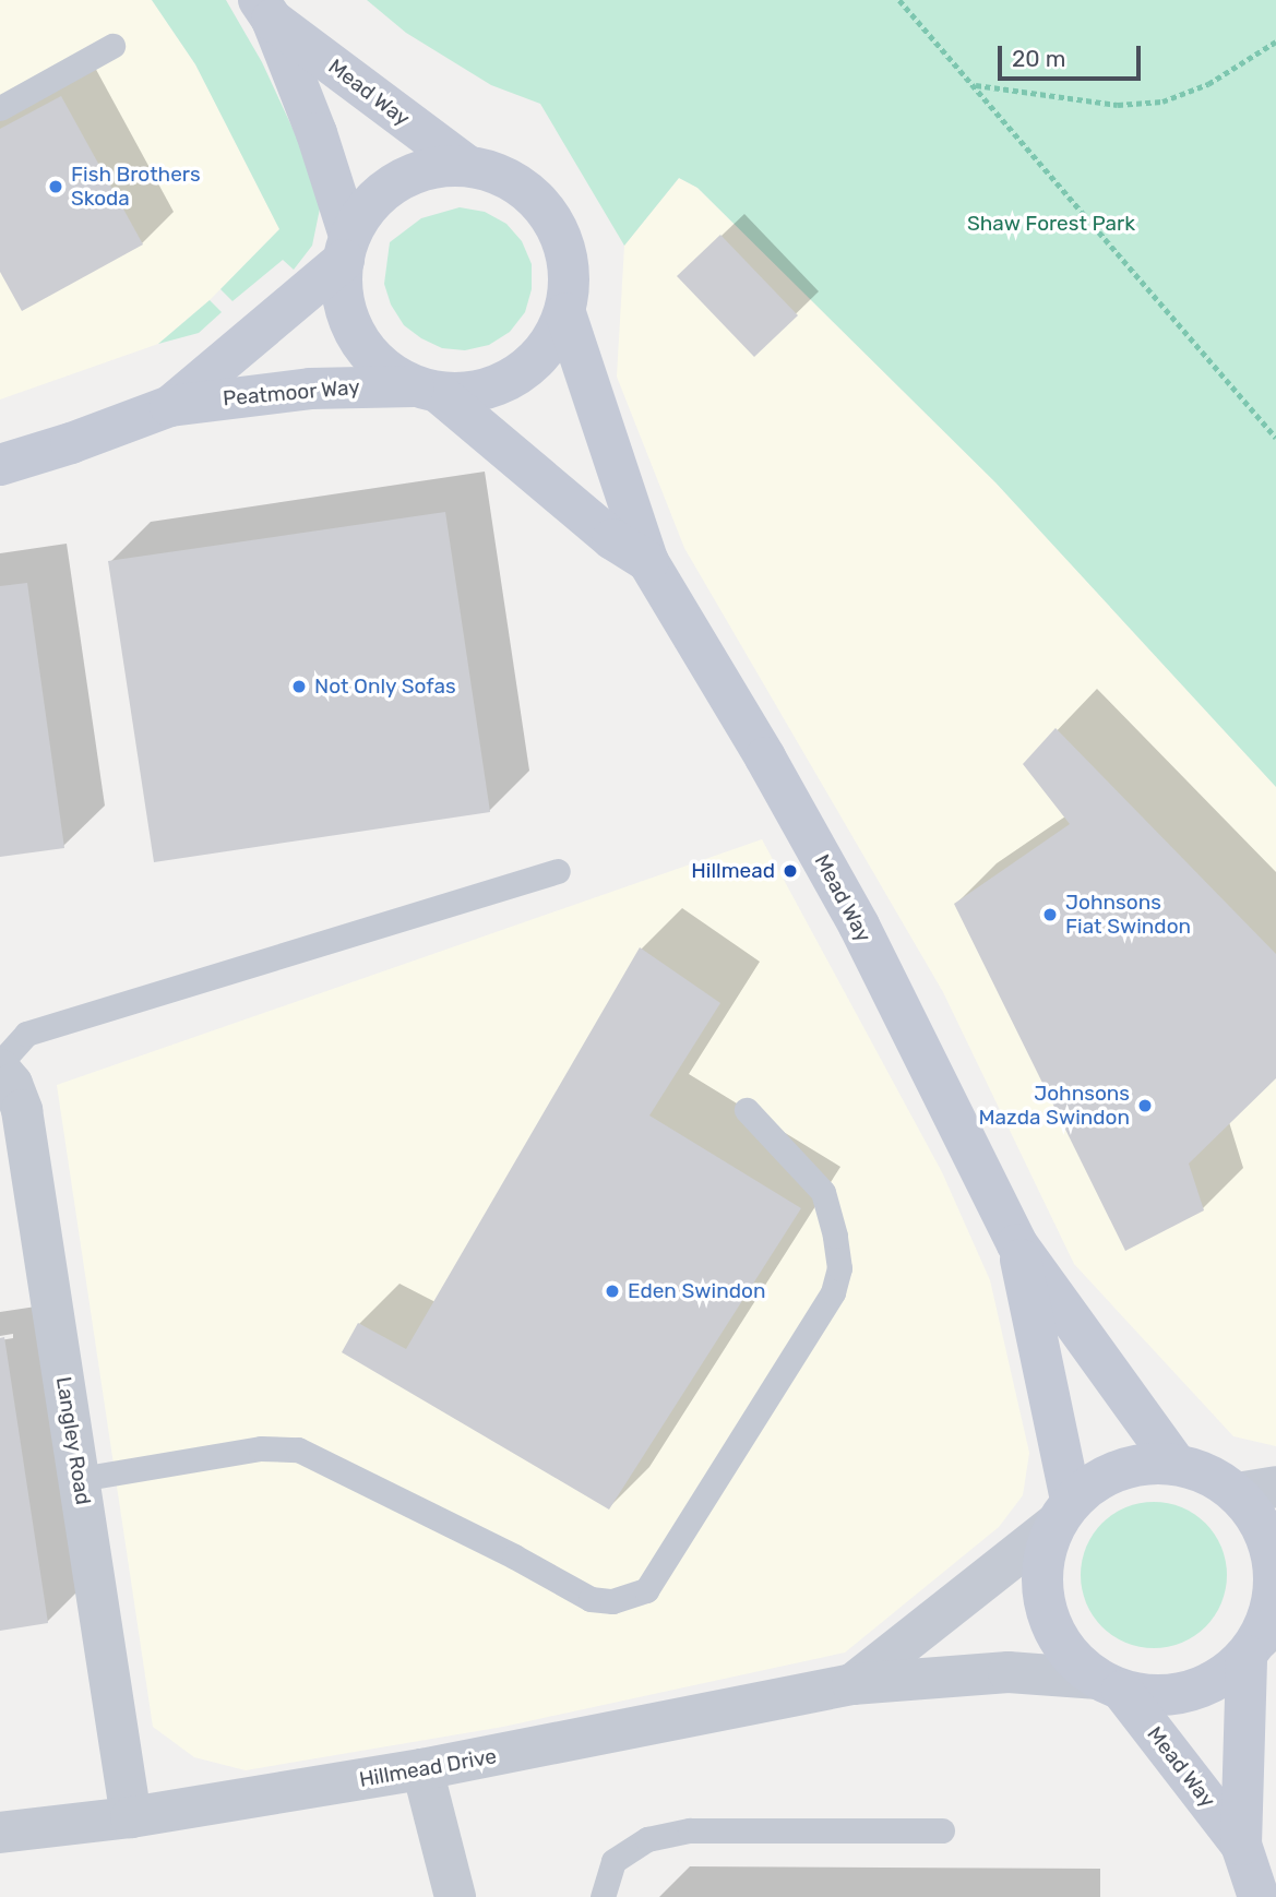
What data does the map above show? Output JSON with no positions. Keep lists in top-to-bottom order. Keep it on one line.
{"streets":{"main road":["Mead Way","Peatmoor Way"],"street":["Langley Road","Hillmead Drive"]},"crossings":[["Mead Way","Peatmoor Way"],["Mead Way","Hillmead Drive"],["Langley Road","Hillmead Drive"]],"parks":["Shaw Forest Park"],"places":["Fish Brothers Skoda","Not Only Sofas","Hillmead","Johnsons Fiat Swindon","Johnsons Mazda Swindon","Eden Swindon"],"scale_bar":"20 m"}
